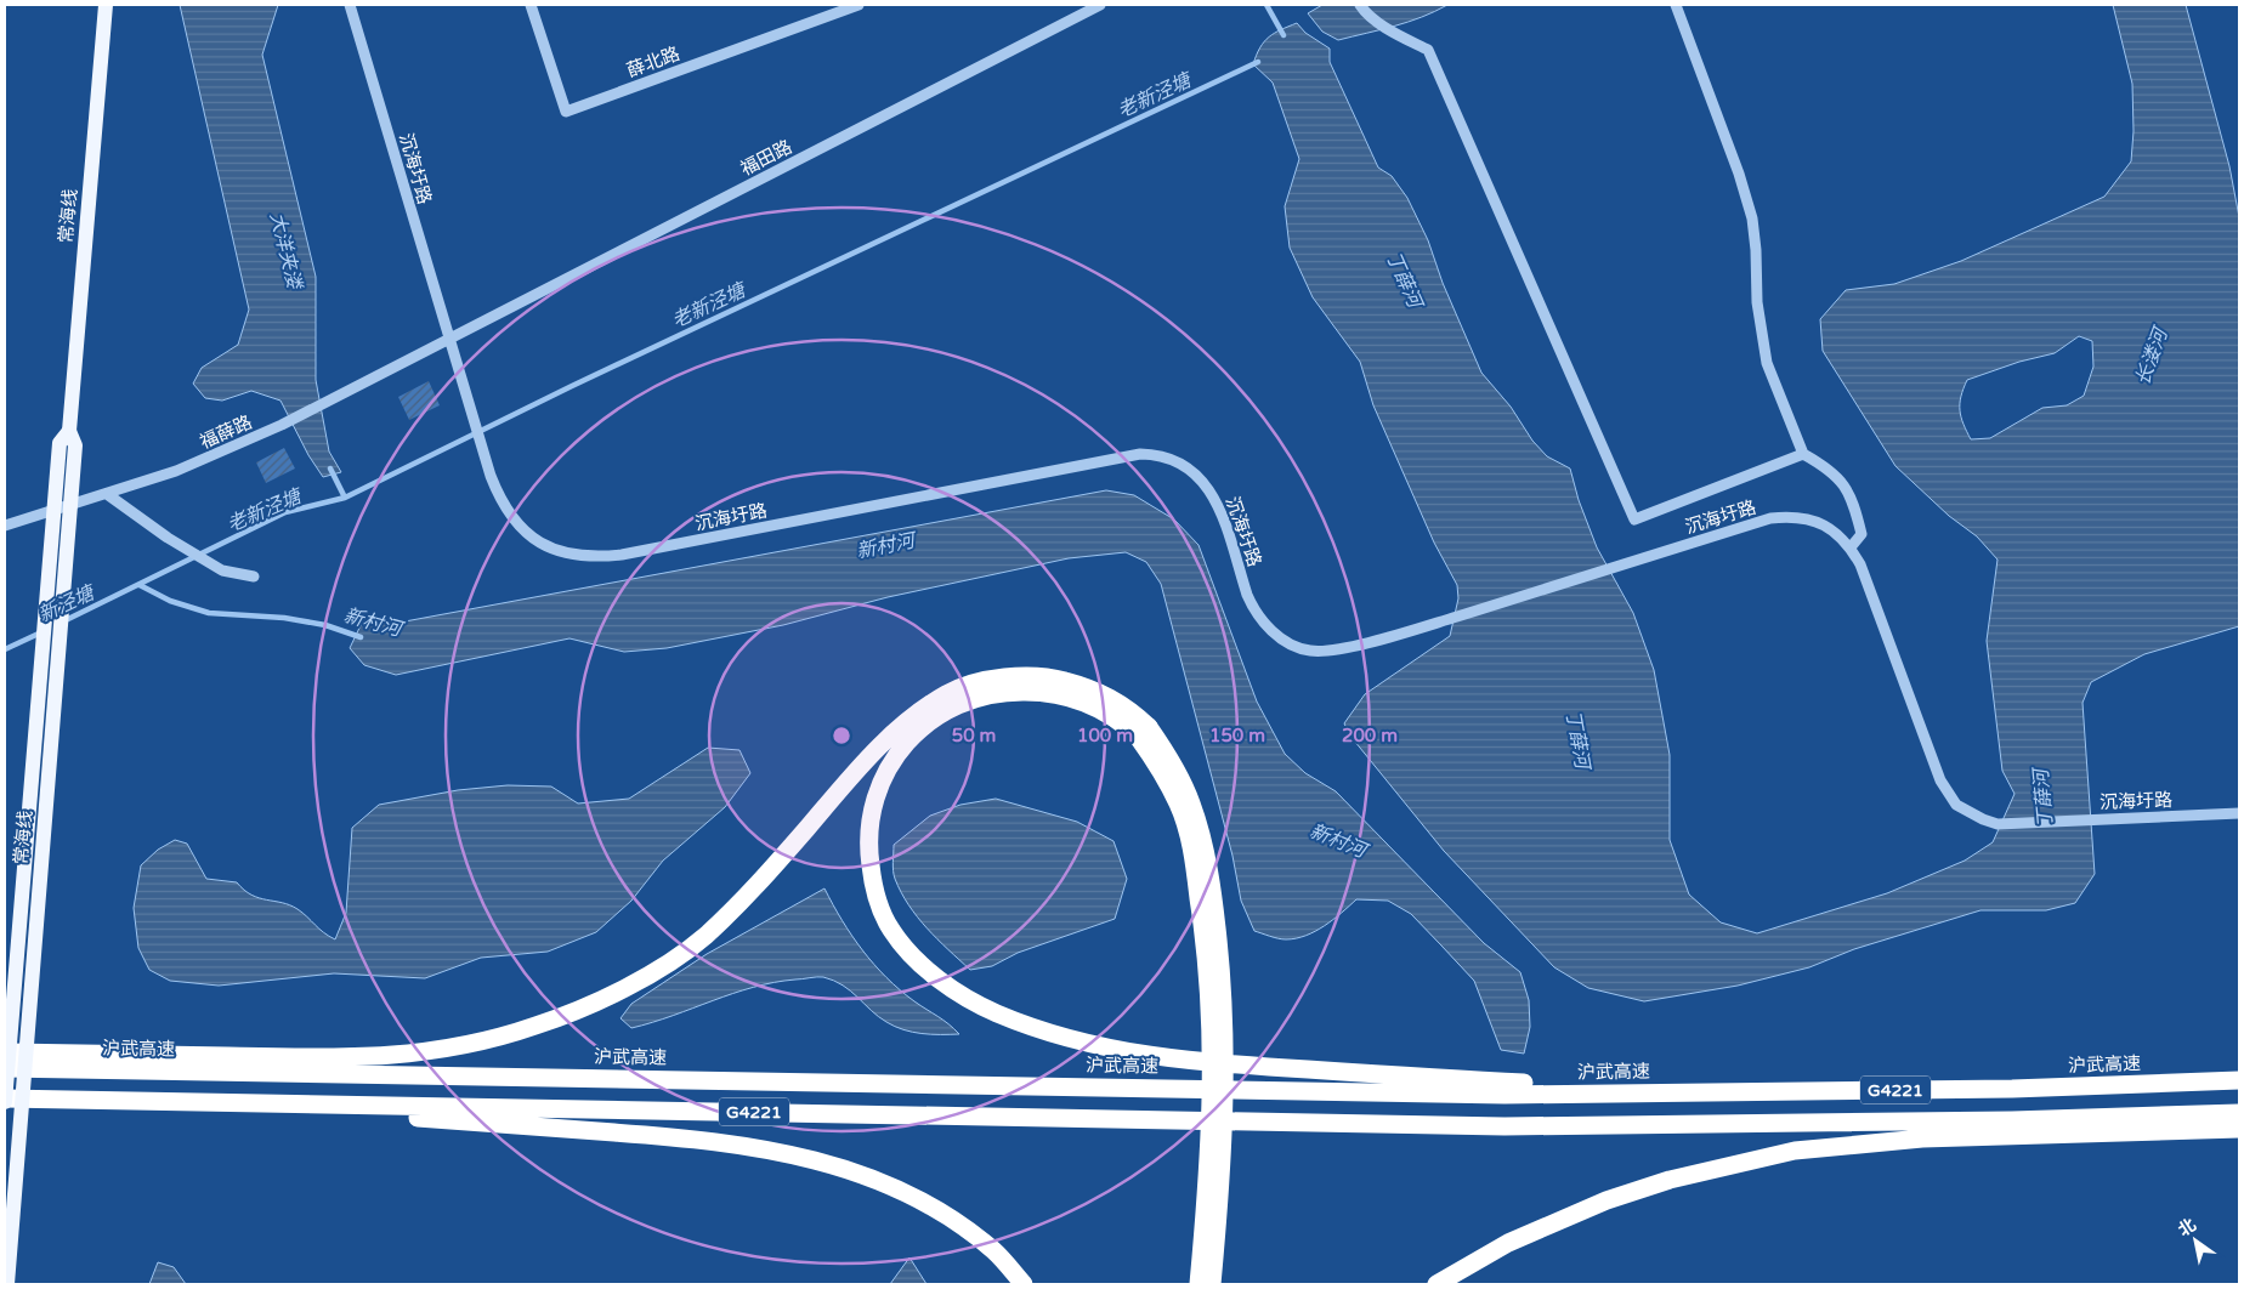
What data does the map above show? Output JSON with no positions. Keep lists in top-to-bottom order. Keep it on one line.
{"streets":{"highway":["沪武高速","G4221"],"main road":["常海线"],"street":["薛北路","福田路","沉海圩路","福薛路"]},"crossings":[["福田路","沉海圩路"],["福田路","福薛路"],["沉海圩路","福薛路"],["常海线","G4221"]],"water":["老新泾塘","大洋夹溇","丁薛河","长溇河","新村河","新泾塘"],"north":"top left","rings":["50 m","100 m","150 m","200 m"]}
